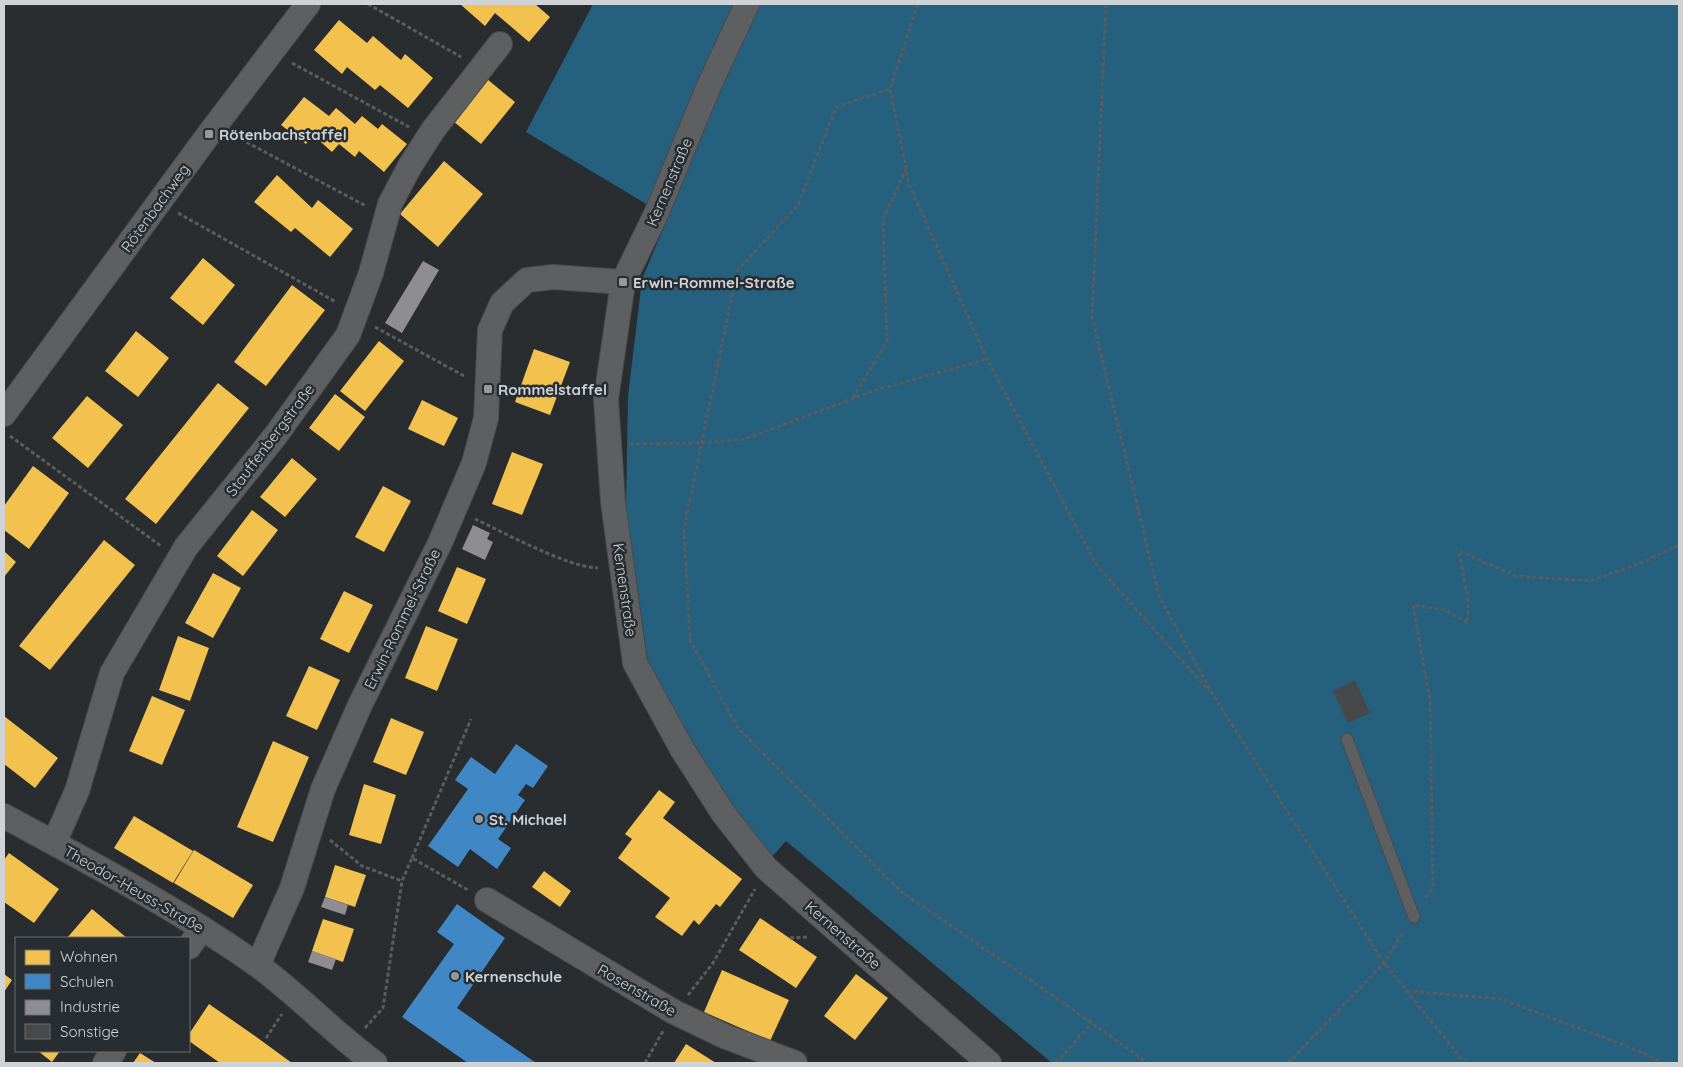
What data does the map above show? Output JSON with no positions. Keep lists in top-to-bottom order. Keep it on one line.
{"streets":{"street":["Kernenstraße","Rötenbachweg","Stauffenbergstraße","Erwin-Rommel-Straße","Theodor-Heuss-Straße","Rosenstraße"]},"crossings":[["Kernenstraße","Erwin-Rommel-Straße"],["Stauffenbergstraße","Theodor-Heuss-Straße"],["Erwin-Rommel-Straße","Theodor-Heuss-Straße"]],"places":{"transit":["Rötenbachstaffel","Erwin-Rommel-Straße","Rommelstaffel"],"other":["St. Michael","Kernenschule"]},"legend":["Wohnen","Schulen","Industrie","Sonstige"]}
